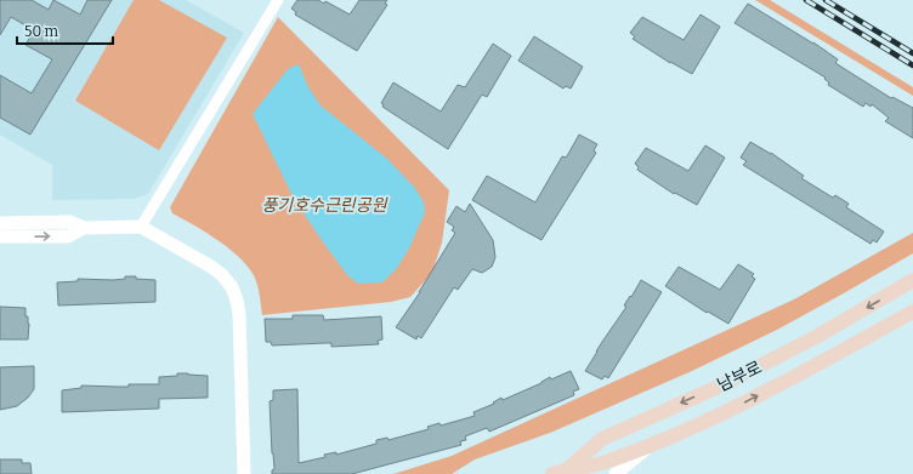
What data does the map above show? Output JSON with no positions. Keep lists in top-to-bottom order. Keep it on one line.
{"streets":{"main road":["남부로"]},"parks":["풍기호수근린공원"],"scale_bar":"50 m"}
